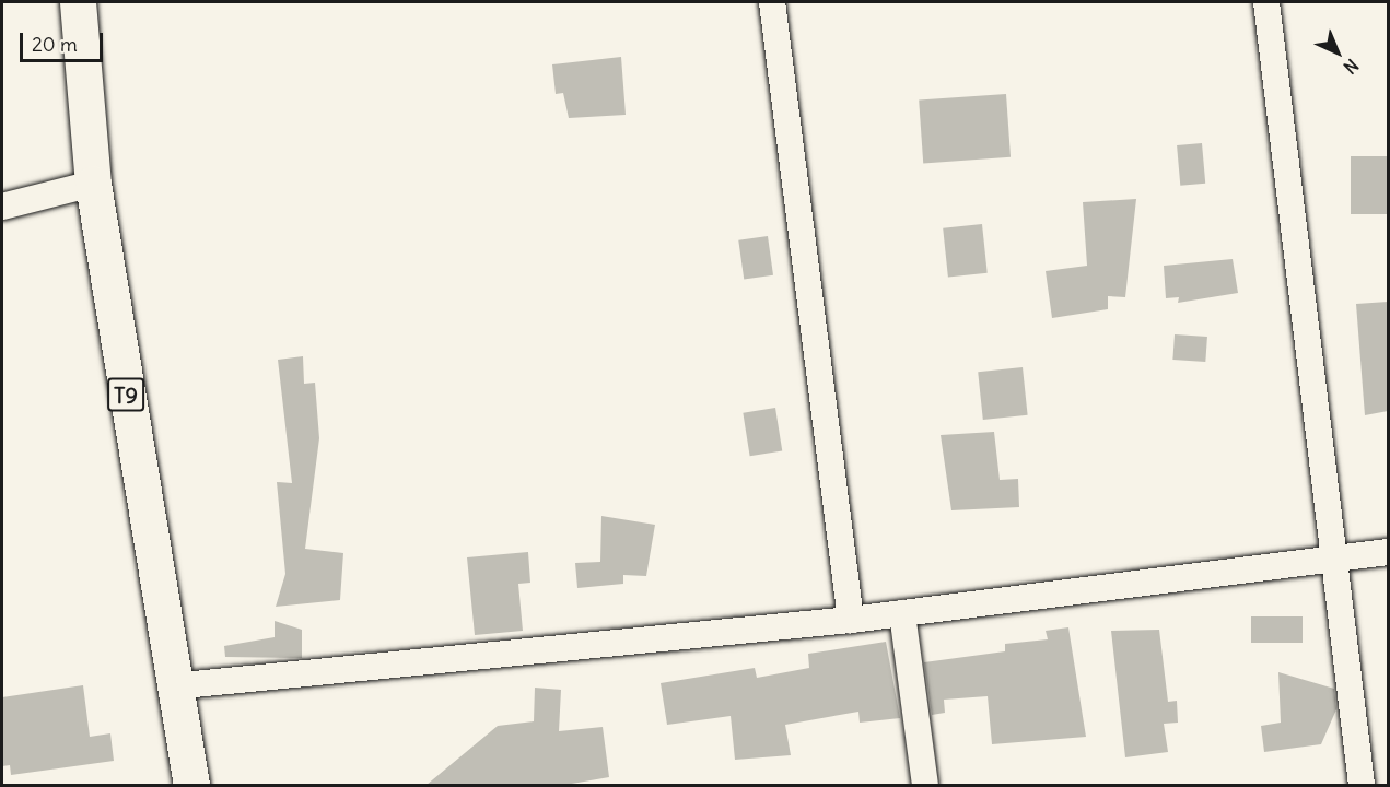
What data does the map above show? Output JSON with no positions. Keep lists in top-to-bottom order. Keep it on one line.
{"streets":{"highway":["T9"]},"scale_bar":"20 m","north":"bottom right"}
